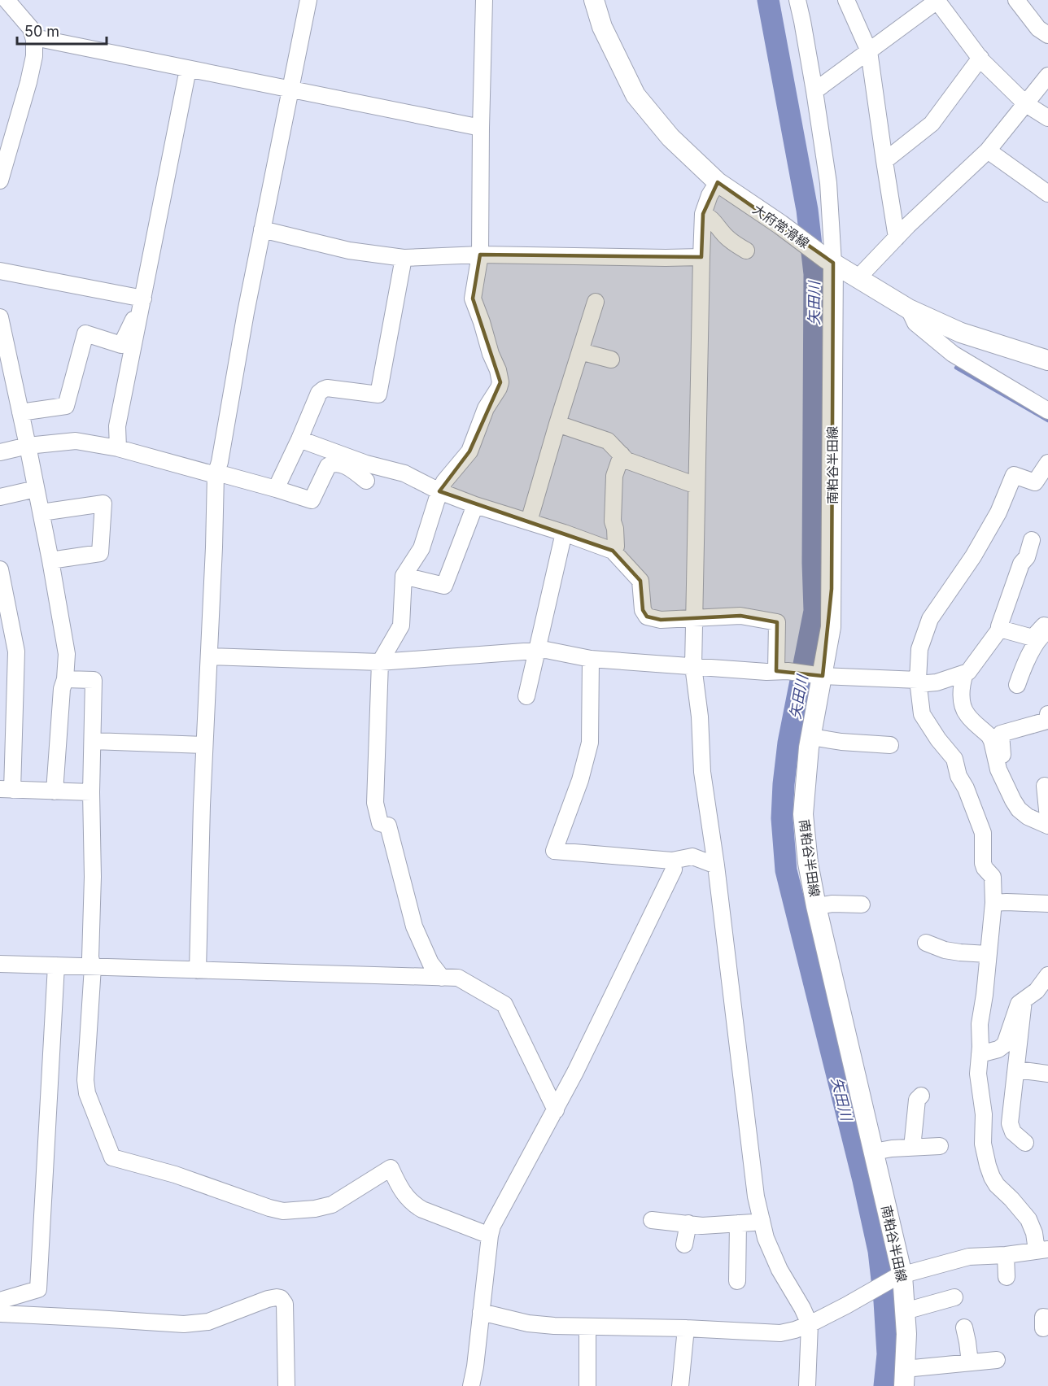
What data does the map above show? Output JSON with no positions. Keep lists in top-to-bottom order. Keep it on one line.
{"streets":{"main road":["大府常滑線","南粕谷半田線"]},"crossings":[["大府常滑線","南粕谷半田線"]],"water":["矢田川"],"scale_bar":"50 m"}
